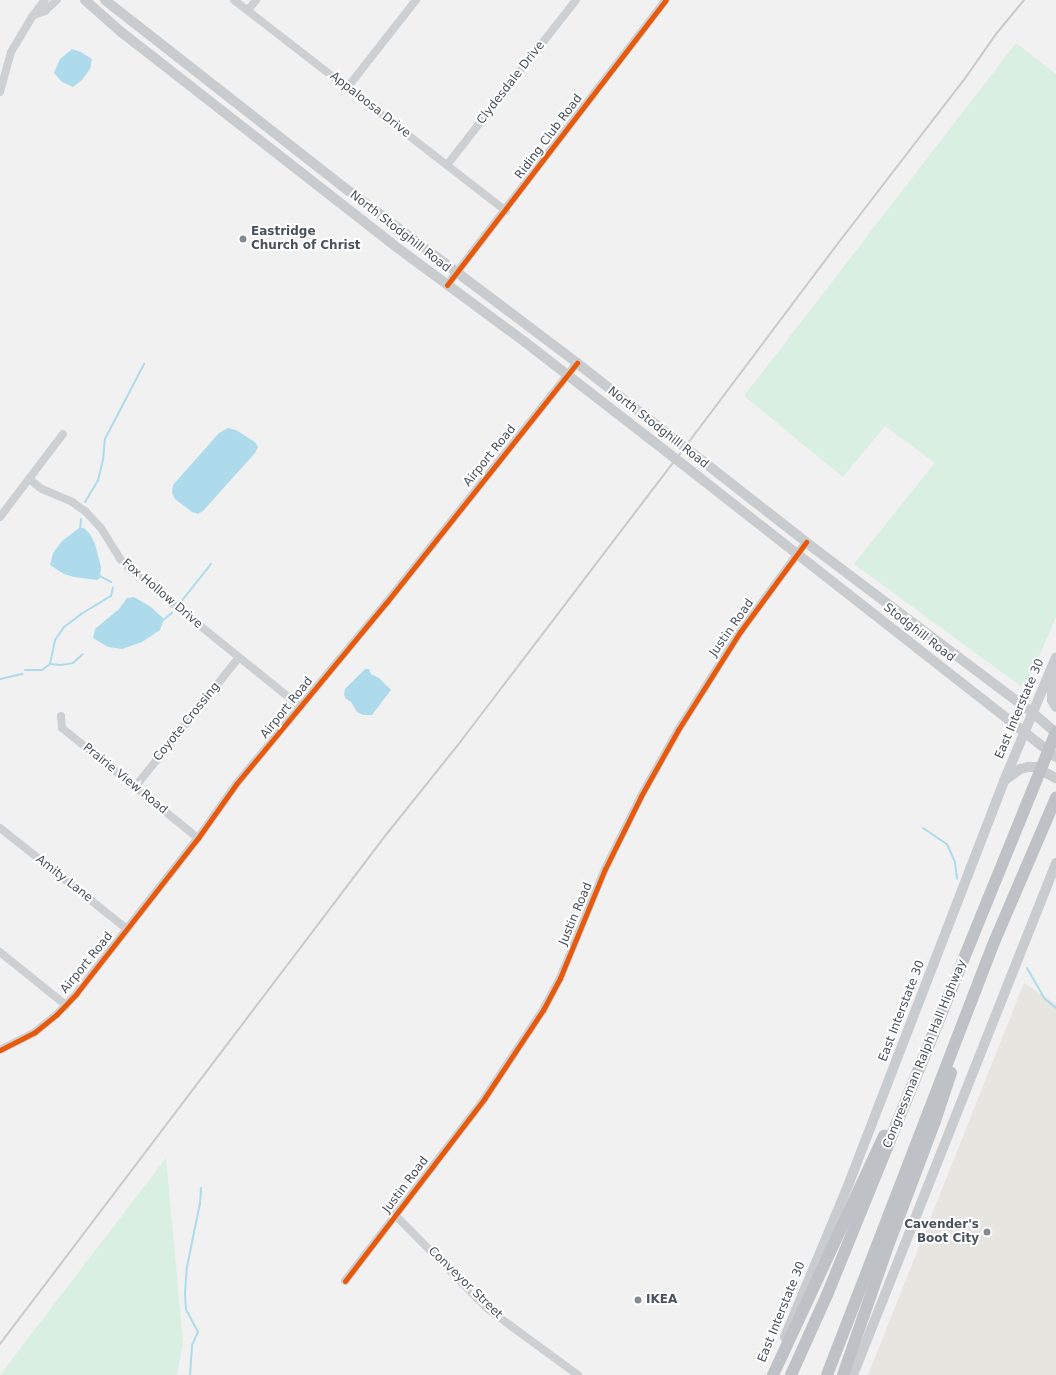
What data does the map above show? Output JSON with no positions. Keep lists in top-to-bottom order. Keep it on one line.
{"streets":{"highway":["Congressman Ralph Hall Highway"],"main road":["North Stodghill Road","Stodghill Road","East Interstate 30"],"street":["Clydesdale Drive","Appaloosa Drive","Riding Club Road","Airport Road","Fox Hollow Drive","Justin Road","Coyote Crossing","Prairie View Road","Amity Lane","Conveyor Street"]},"crossings":[["Clydesdale Drive","Appaloosa Drive"],["Appaloosa Drive","Riding Club Road"],["Riding Club Road","North Stodghill Road"],["North Stodghill Road","Airport Road"],["North Stodghill Road","Justin Road"],["North Stodghill Road","Stodghill Road"],["Airport Road","Fox Hollow Drive"],["Airport Road","Prairie View Road"],["Airport Road","Amity Lane"],["Fox Hollow Drive","Coyote Crossing"],["Justin Road","Stodghill Road"],["Justin Road","Conveyor Street"],["Stodghill Road","East Interstate 30"],["Stodghill Road","Congressman Ralph Hall Highway"],["Coyote Crossing","Prairie View Road"]],"places":["Eastridge Church of Christ","Cavender's Boot City","IKEA"]}
